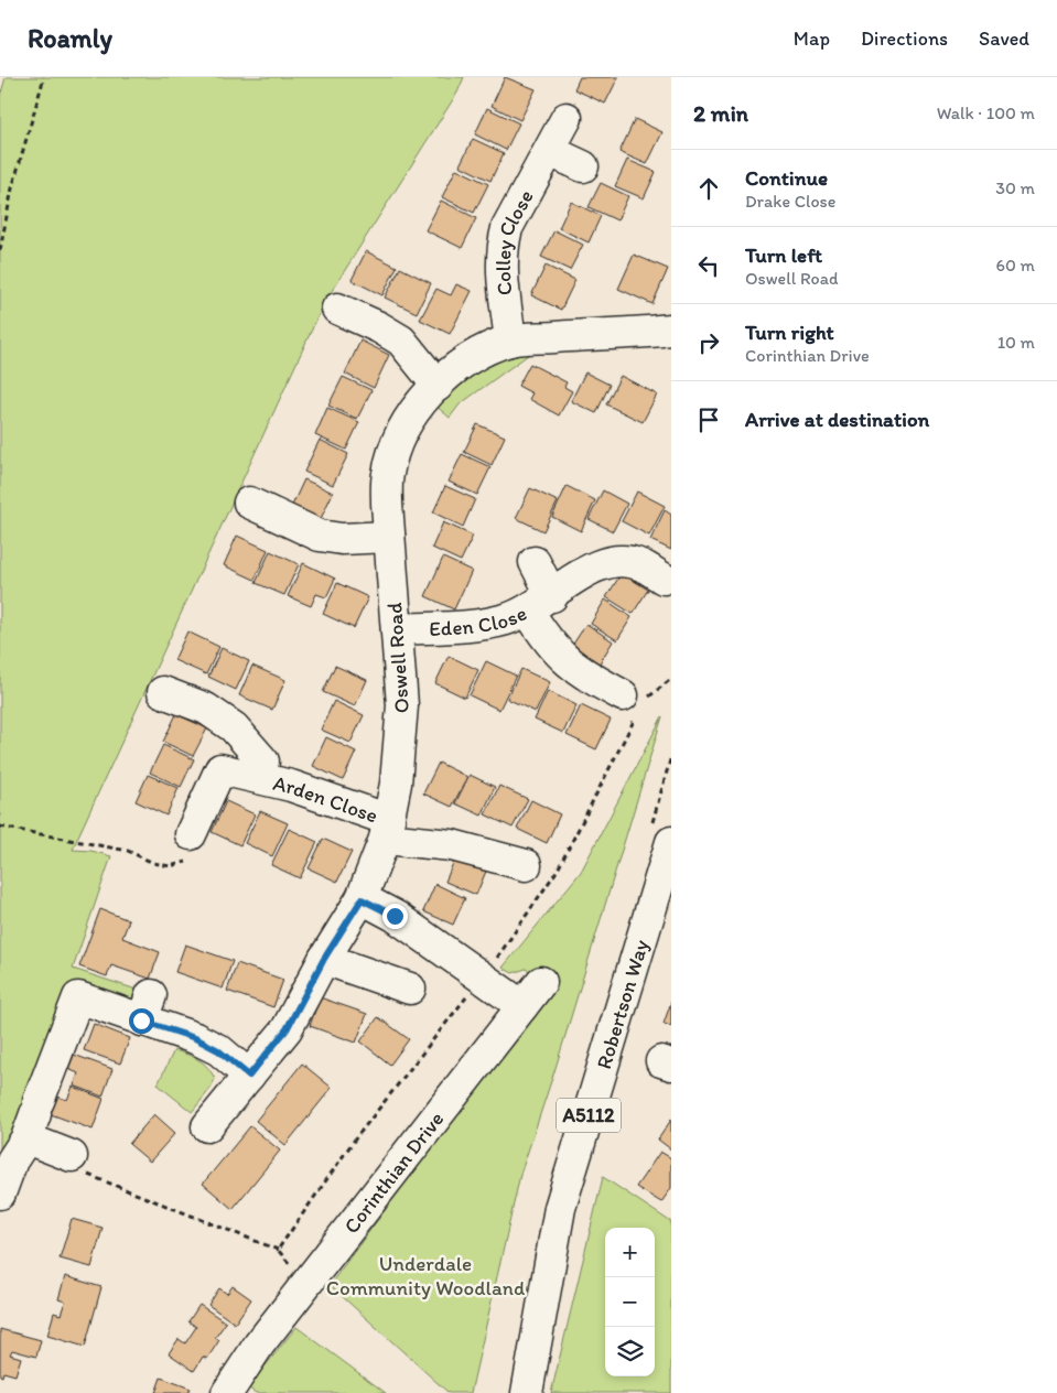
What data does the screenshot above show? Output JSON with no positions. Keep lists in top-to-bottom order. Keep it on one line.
{"streets":{"street":["Colley Close","Eden Close","Oswell Road","Arden Close","Robertson Way","A5112","Corinthian Drive"]},"crossings":[["Colley Close","Oswell Road"],["Eden Close","Oswell Road"],["Oswell Road","Arden Close"]],"parks":["Underdale Community Woodland"],"page":{"header":"Roamly","nav":["Map","Directions","Saved"],"heading":["2 min","Walk · 100 m"],"list":[["Continue","Drake Close","30 m"],["Turn left","Oswell Road","60 m"],["Turn right","Corinthian Drive","10 m"],"Arrive at destination"],"map_buttons":["+","−"]}}
